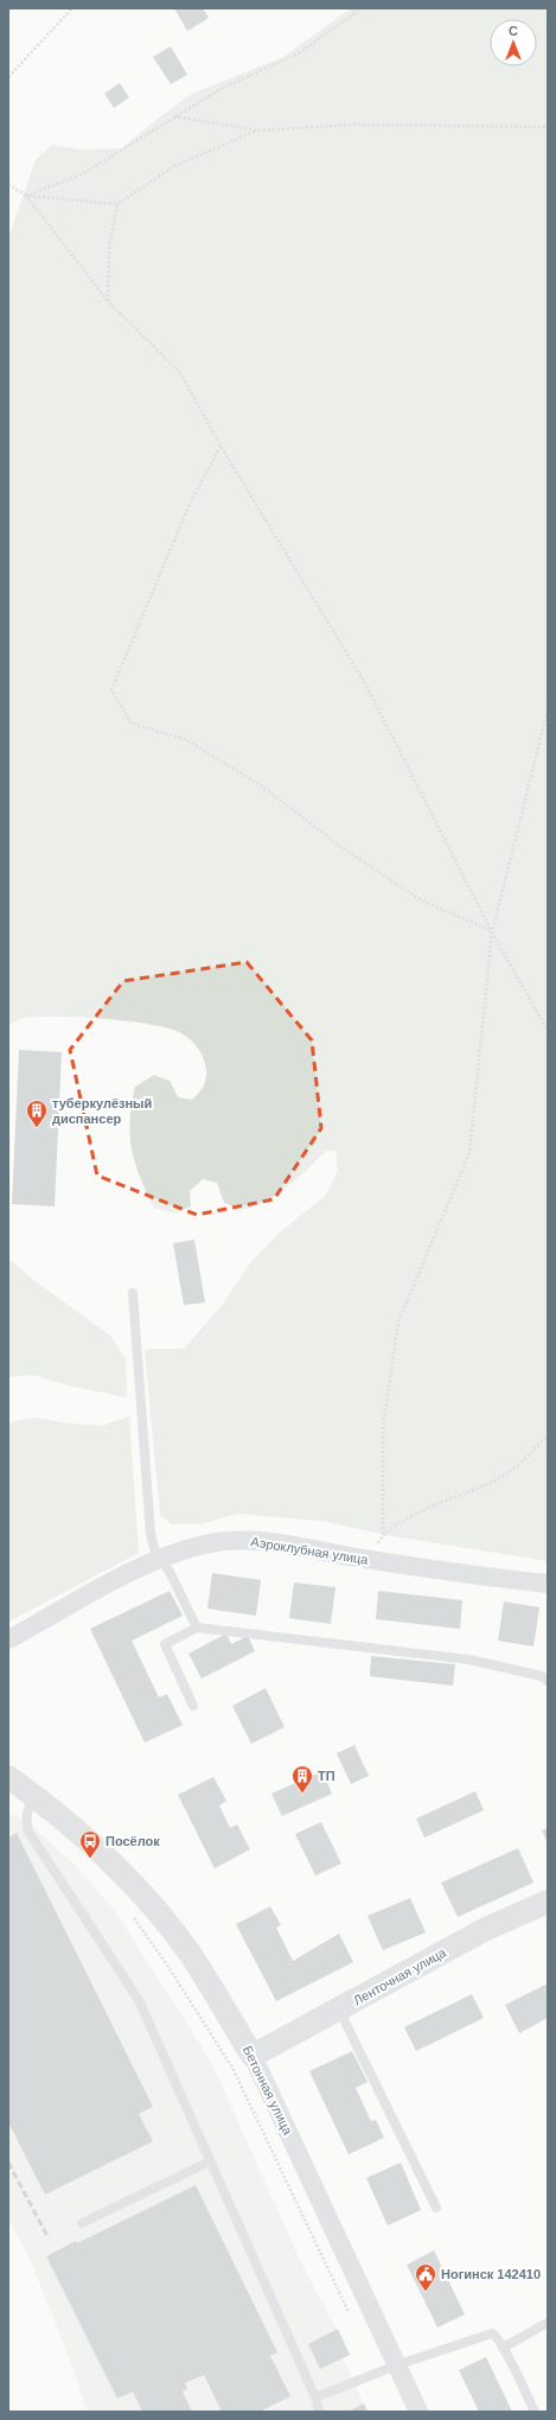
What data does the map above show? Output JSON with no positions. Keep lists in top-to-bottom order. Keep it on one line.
{"streets":{"street":["Аэроклубная улица","Ленточная улица","Бетонная улица"]},"crossings":[["Ленточная улица","Бетонная улица"]],"places":{"building":["туберкулёзный диспансер","ТП"],"bus stop":["Посёлок"],"public building":["Ногинск 142410"]},"north":"top"}
